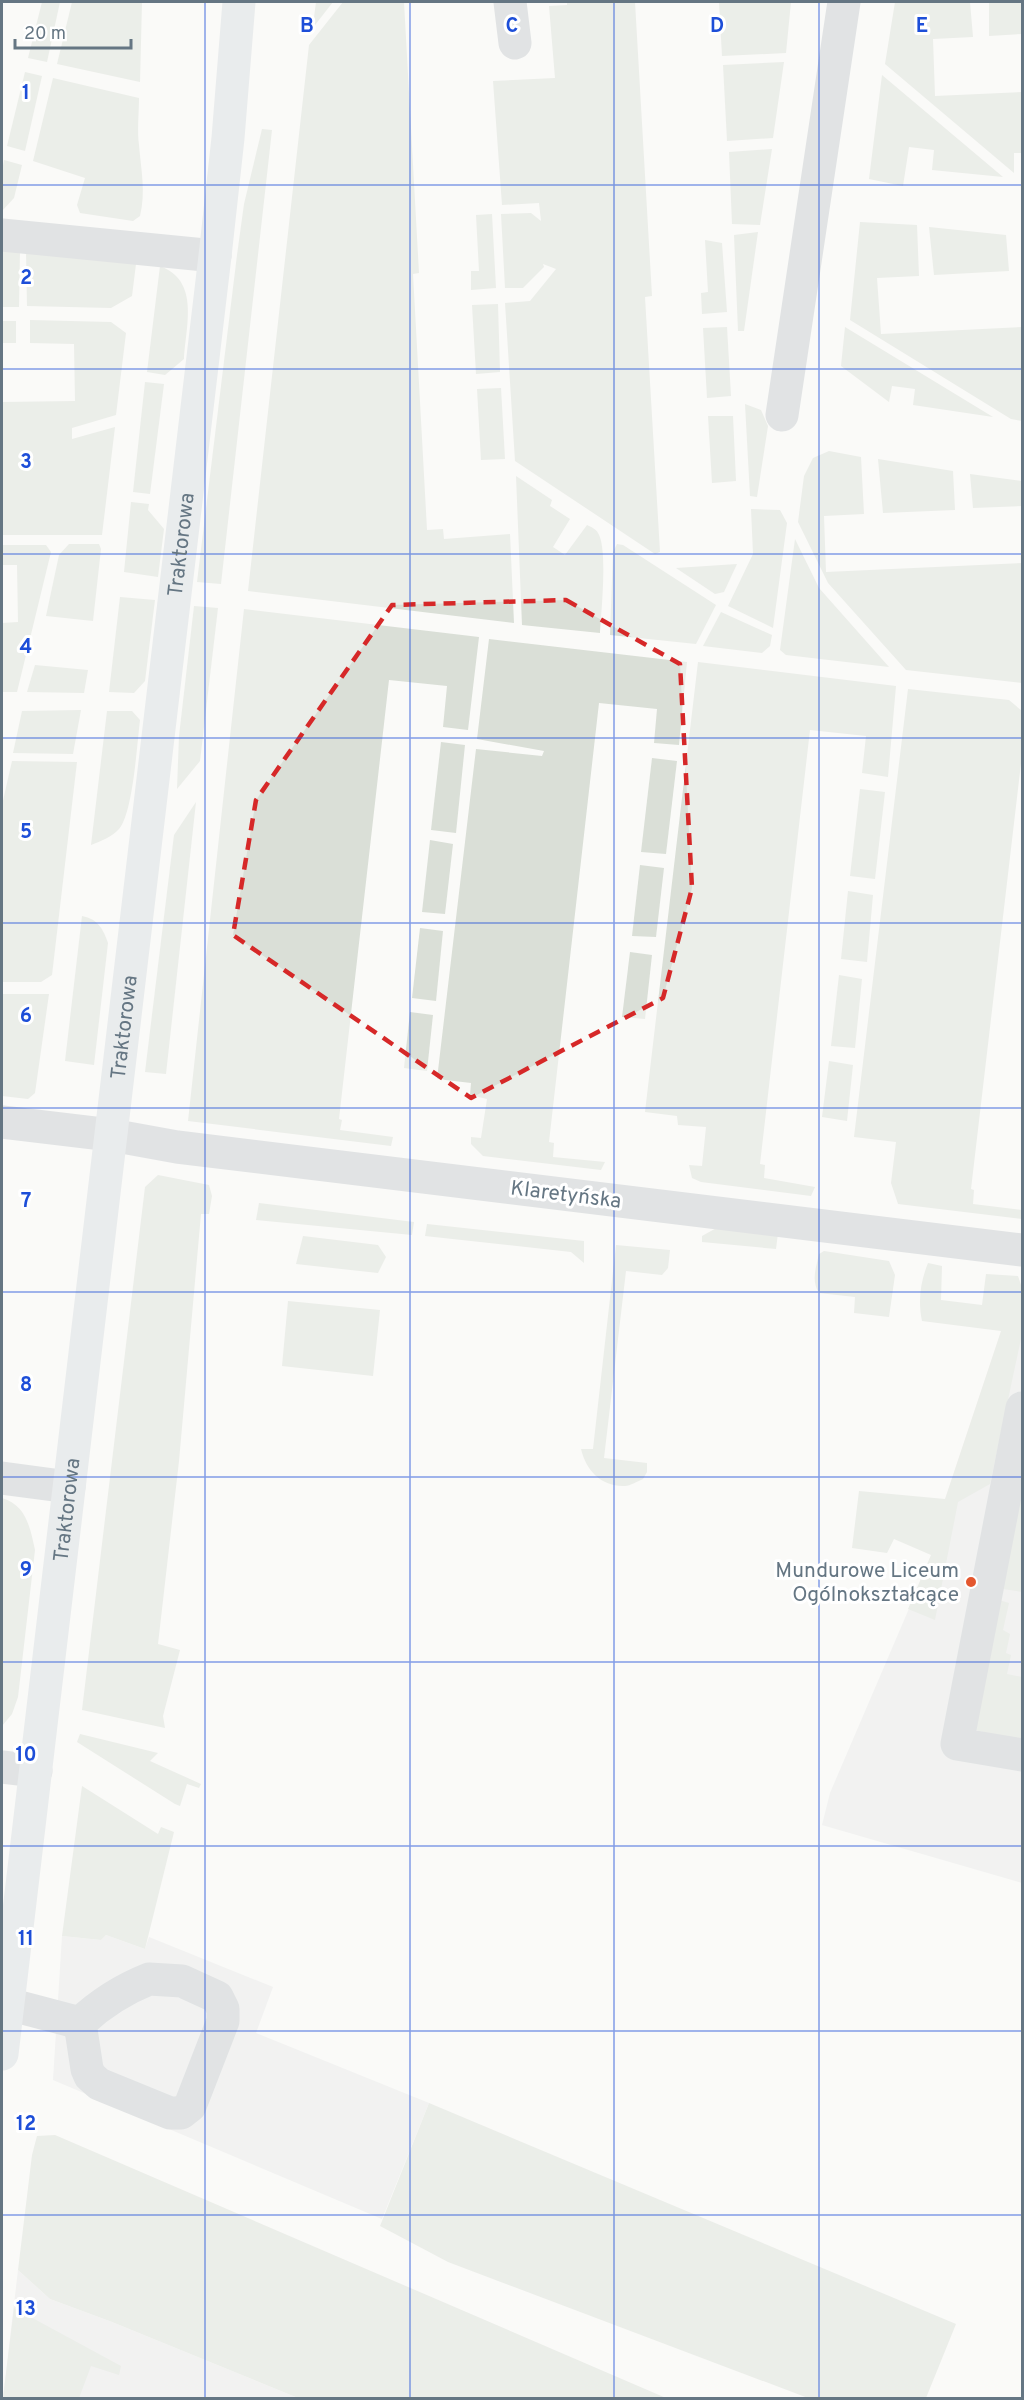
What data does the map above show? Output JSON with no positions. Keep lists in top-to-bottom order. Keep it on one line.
{"streets":{"main road":["Traktorowa"],"street":["Klaretyńska"]},"crossings":[["Traktorowa","Klaretyńska"]],"places":["Mundurowe Liceum Ogólnokształcące"],"scale_bar":"20 m","grid":{"columns":["B","C","D","E"],"rows":["1","2","3","4","5","6","7","8","9","10","11","12","13"]}}
